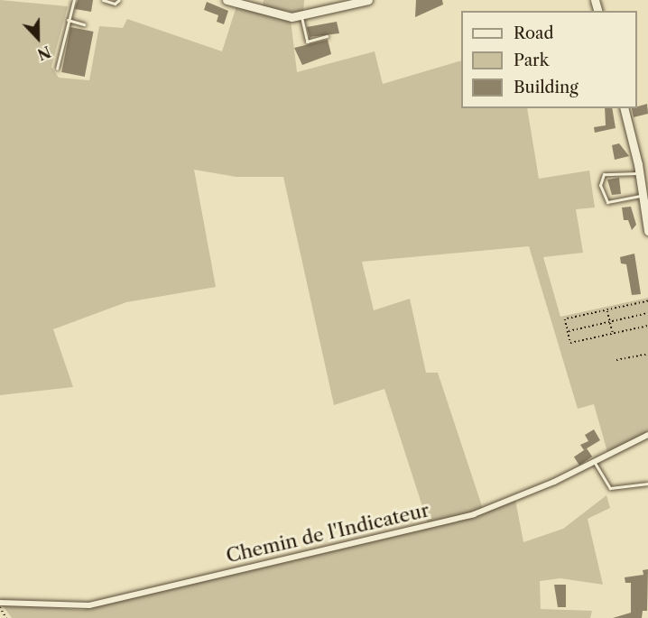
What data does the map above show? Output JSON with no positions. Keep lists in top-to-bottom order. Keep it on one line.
{"streets":{"street":["Chemin de l'Indicateur"]},"legend":["Road","Park","Building"],"north":"bottom"}
